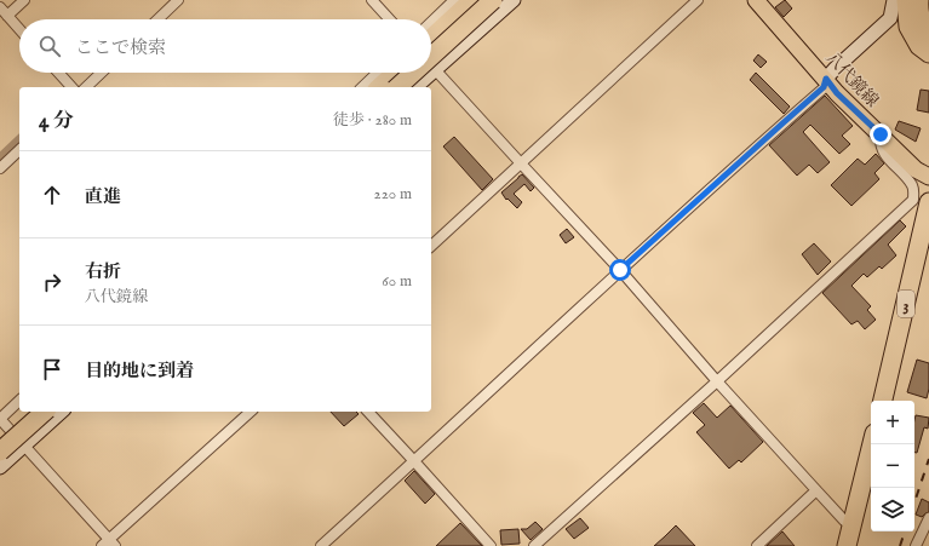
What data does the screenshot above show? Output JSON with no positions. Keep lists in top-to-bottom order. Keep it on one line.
{"streets":{"highway":["3"],"main road":["八代鏡線"]},"page":{"search":"ここで検索","heading":["4 分","徒歩 · 280 m"],"list":[["直進","220 m"],["右折","八代鏡線","60 m"],"目的地に到着"],"map_buttons":["+","−"]}}
